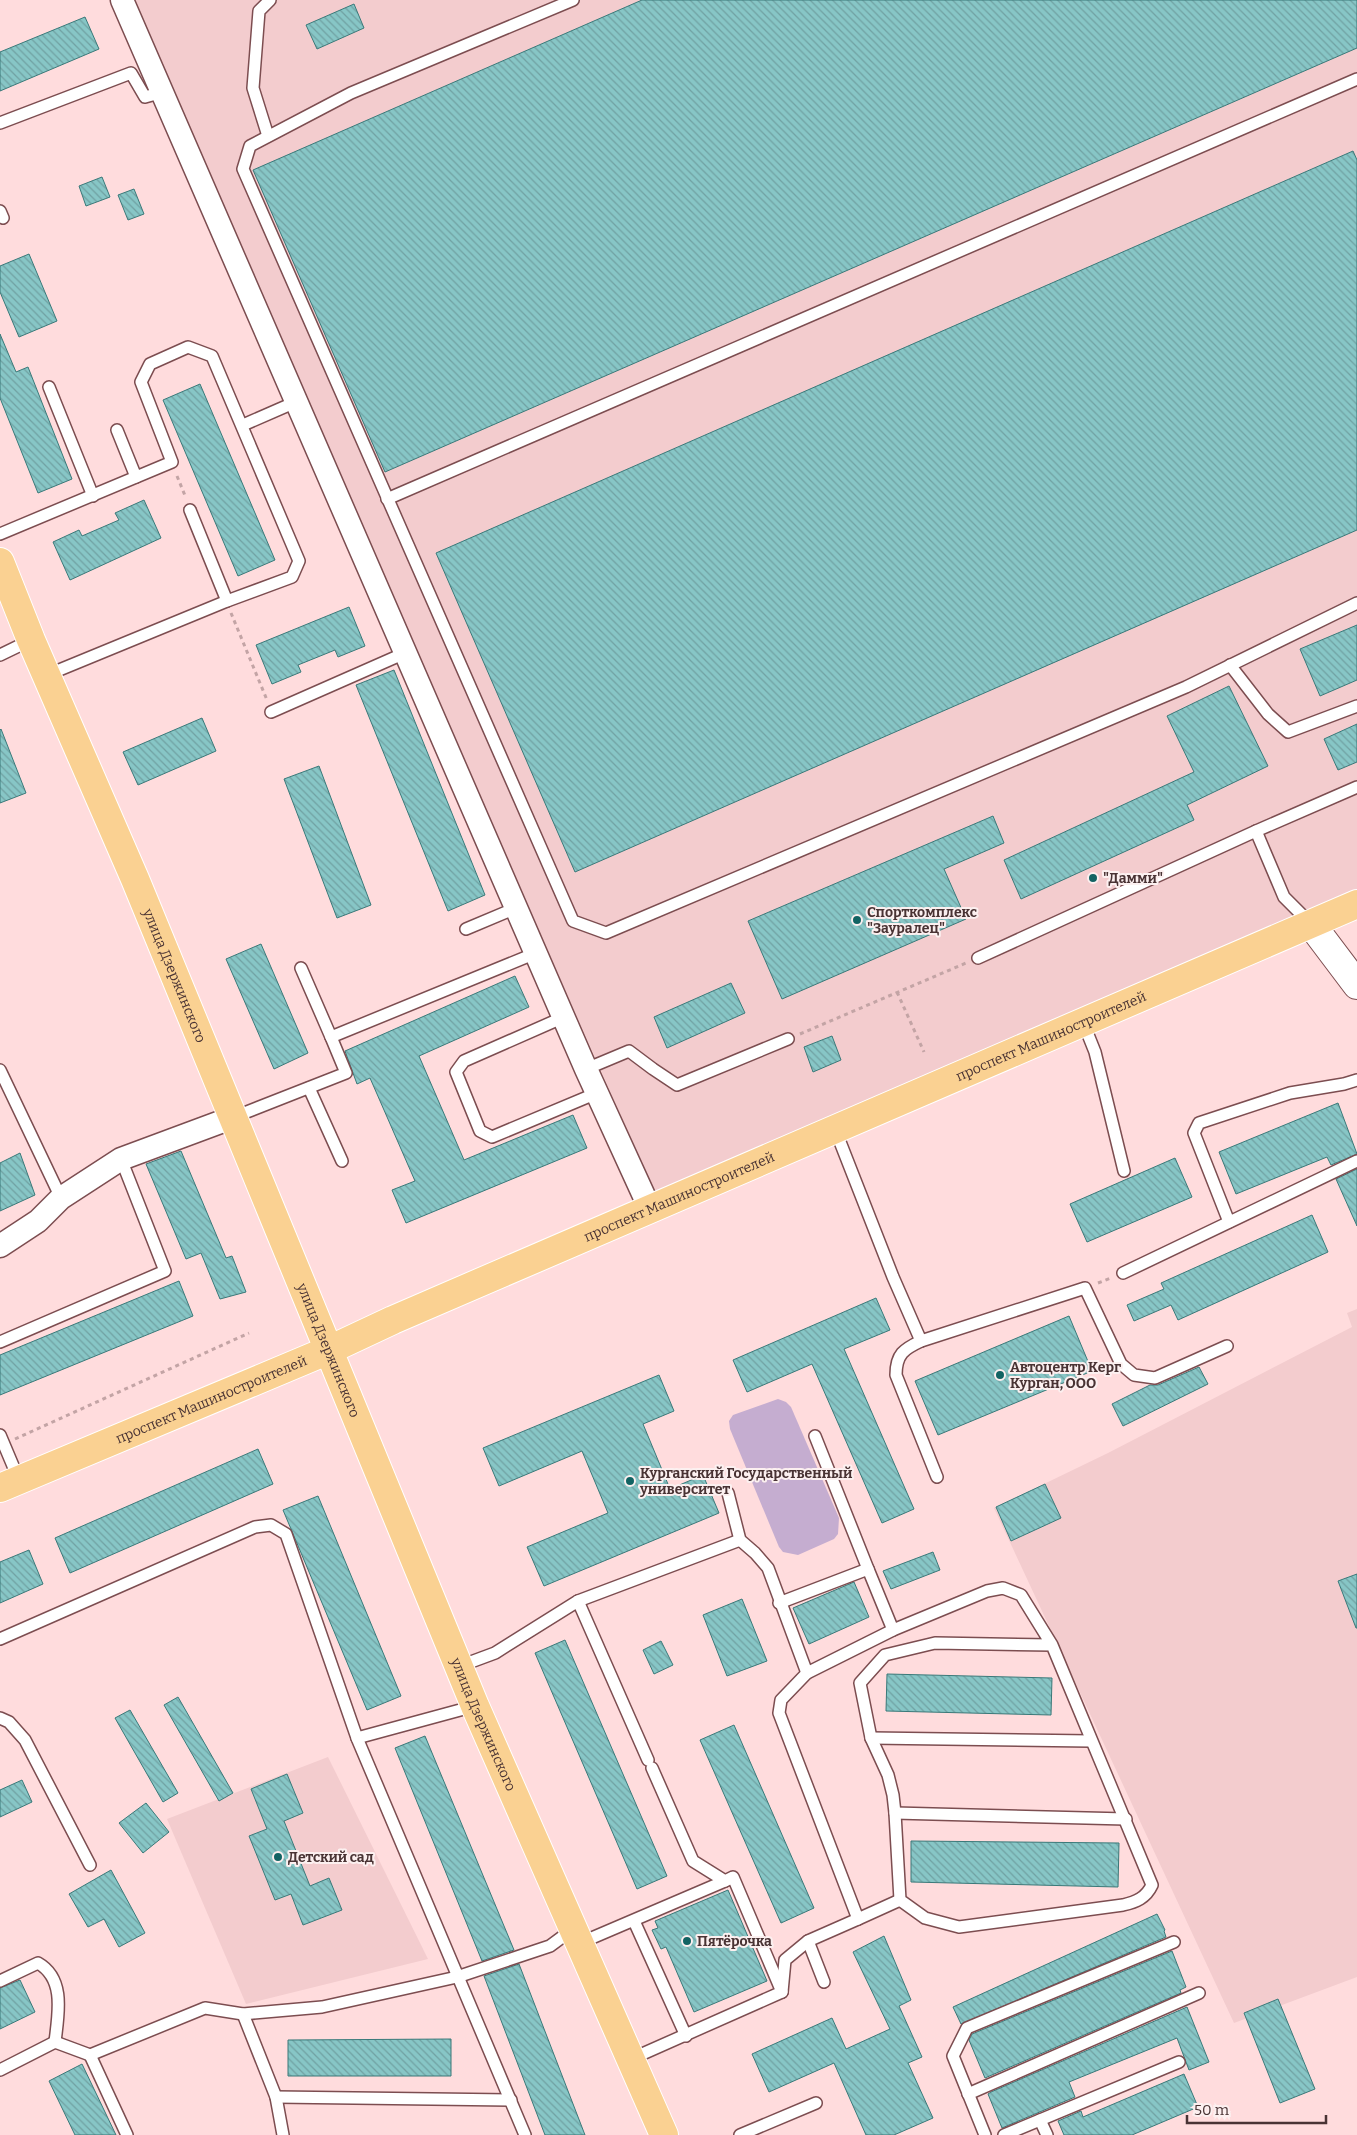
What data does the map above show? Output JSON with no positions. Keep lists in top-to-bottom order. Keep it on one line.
{"streets":{"main road":["улица Дзержинского","проспект Машиностроителей"]},"crossings":[["улица Дзержинского","проспект Машиностроителей"]],"places":["\"Дамми\"","Спорткомплекс \"Зауралец\"","Автоцентр Керг Курган, ООО","Курганский Государственный университет","Детский сад","Пятёрочка"],"scale_bar":"50 m"}
